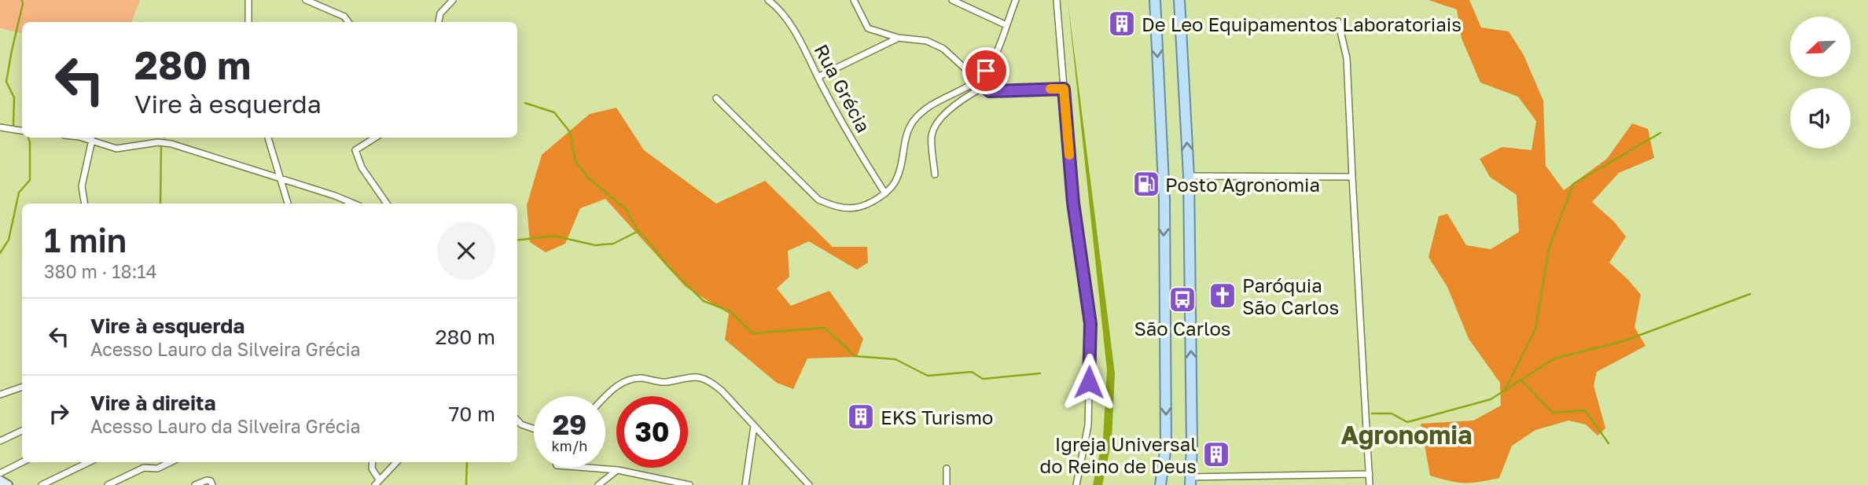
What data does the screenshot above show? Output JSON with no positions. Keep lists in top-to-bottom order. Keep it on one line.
{"streets":{"street":["Rua Grécia"]},"districts":["Agronomia"],"places":{"building":["De Leo Equipamentos Laboratoriais","EKS Turismo","Igreja Universal do Reino de Deus"],"fuel station":["Posto Agronomia"],"church":["Paróquia São Carlos"],"bus stop":["São Carlos"]},"north":"bottom left","page":{"turn":["280 m","Vire à esquerda"],"heading":["1 min","380 m · 18:14"],"list":[{"name":"Vire à esquerda","note":"Acesso Lauro da Silveira Grécia","value":"280 m"},{"name":"Vire à direita","note":"Acesso Lauro da Silveira Grécia","value":"70 m"}],"speed":"29 km/h","limit":"30"}}
